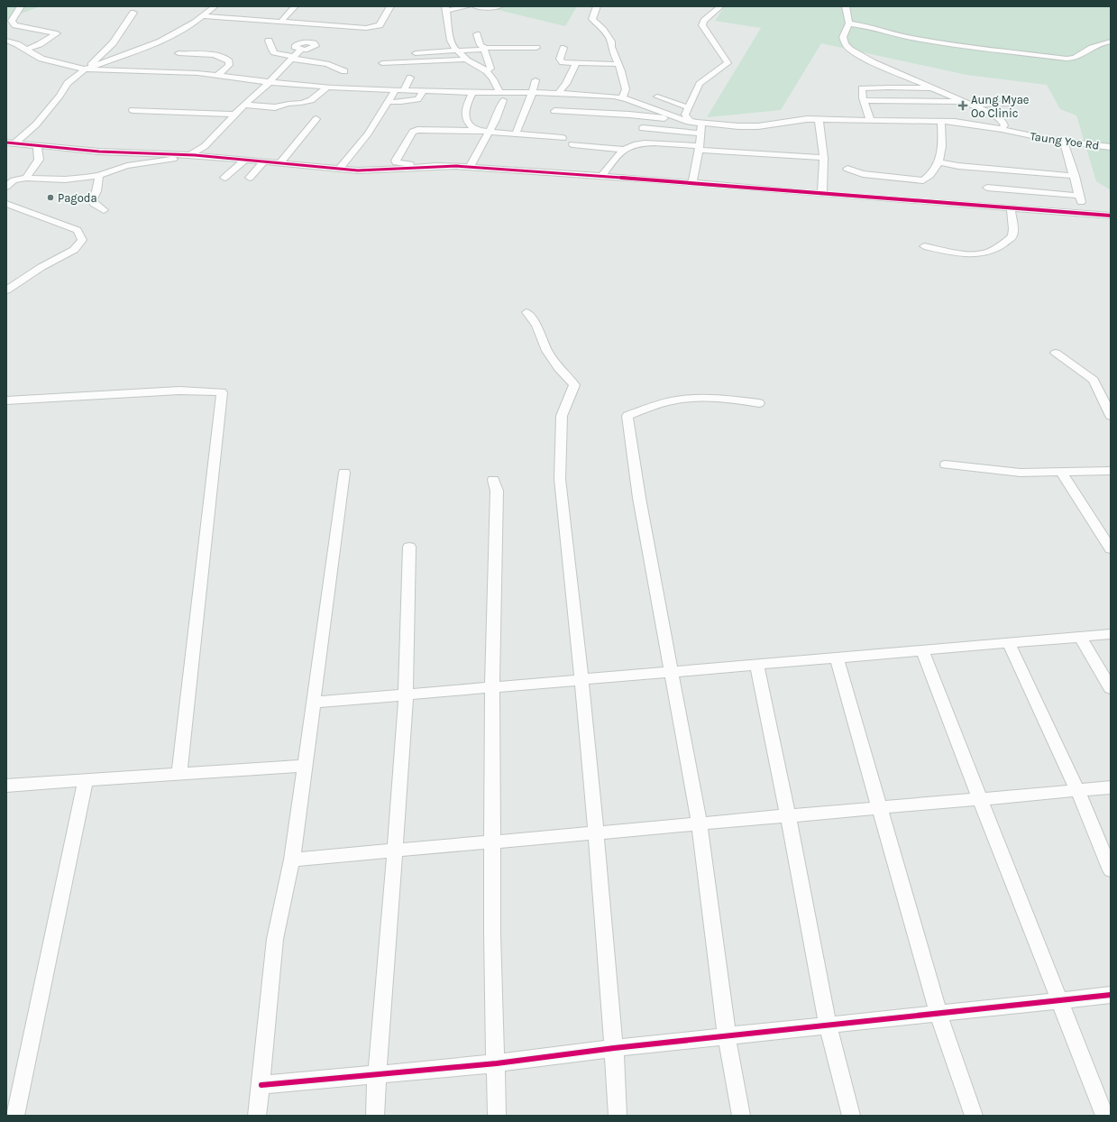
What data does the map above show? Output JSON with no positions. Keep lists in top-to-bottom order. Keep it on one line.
{"streets":{"street":["Taung Yoe Rd"]},"places":{"health":["Aung Myae Oo Clinic"],"other":["Pagoda"]}}
